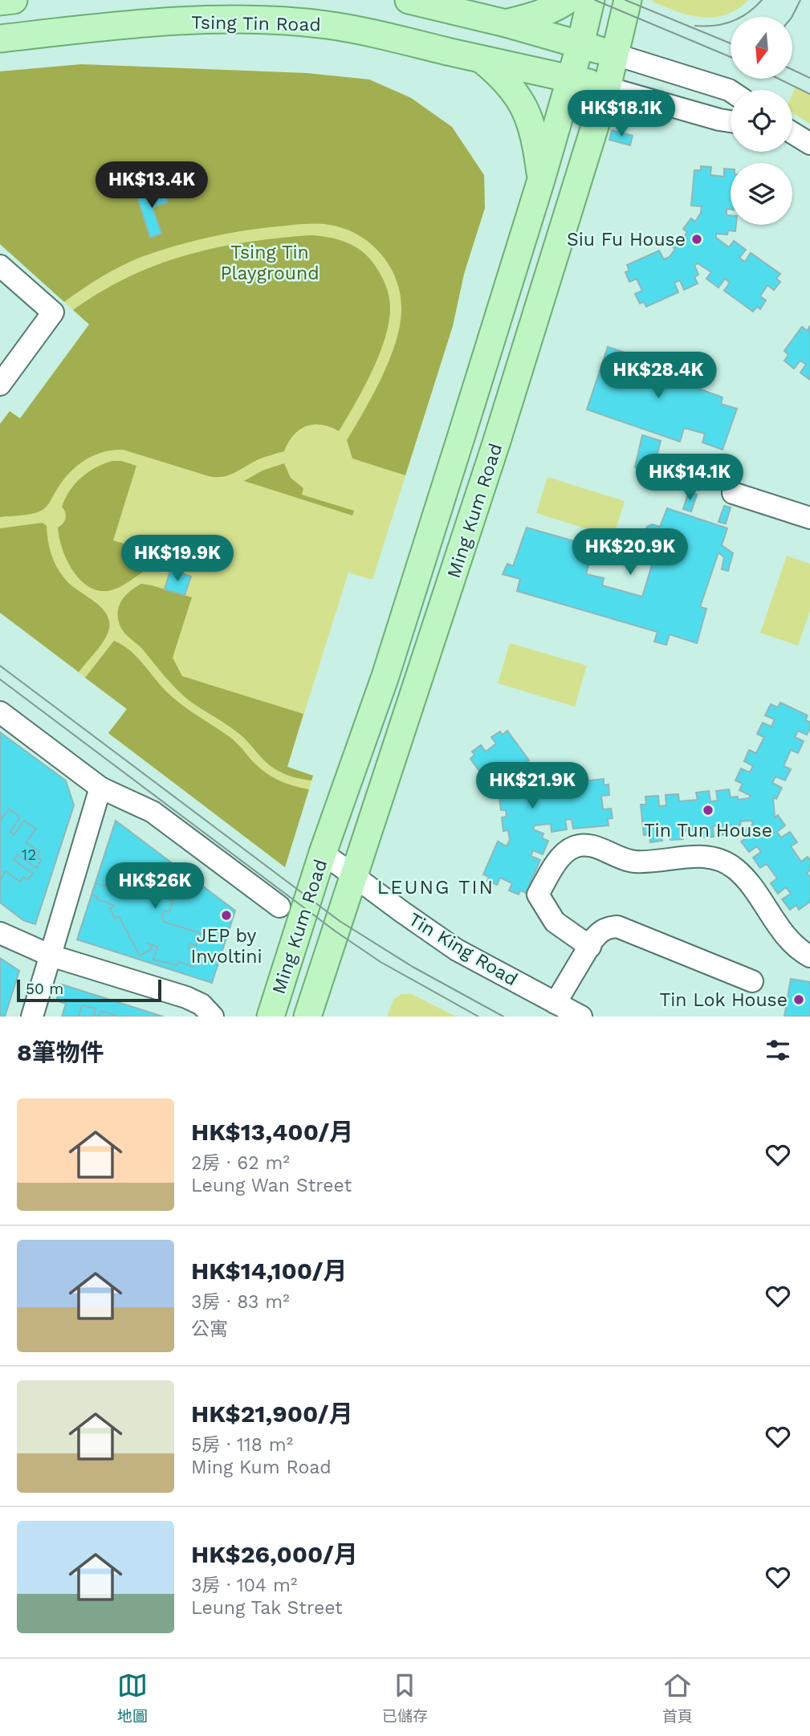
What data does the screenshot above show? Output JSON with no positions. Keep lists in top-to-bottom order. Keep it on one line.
{"streets":{"main road":["Tsing Tin Road","Ming Kum Road"],"street":["Tin King Road"]},"crossings":[["Tsing Tin Road","Ming Kum Road"],["Ming Kum Road","Tin King Road"]],"districts":["LEUNG TIN"],"parks":["Tsing Tin Playground"],"places":["Siu Fu House","Tin Tun House","JEP by Involtini","Tin Lok House"],"house_numbers":["12"],"scale_bar":"50 m","north":"bottom","page":{"price":["HK$18.1K","HK$13.4K","HK$28.4K","HK$14.1K","HK$20.9K","HK$19.9K","HK$21.9K","HK$26K"],"scale":"50 m","heading":"8筆物件","list":[{"name":"HK$13,400/月","note":"2房 · 62 m² · Leung Wan Street"},{"name":"HK$14,100/月","note":"3房 · 83 m² · 公寓"},{"name":"HK$21,900/月","note":"5房 · 118 m² · Ming Kum Road"},{"name":"HK$26,000/月","note":"3房 · 104 m² · Leung Tak Street"}],"tabs":["地圖","已儲存","首頁"]}}
